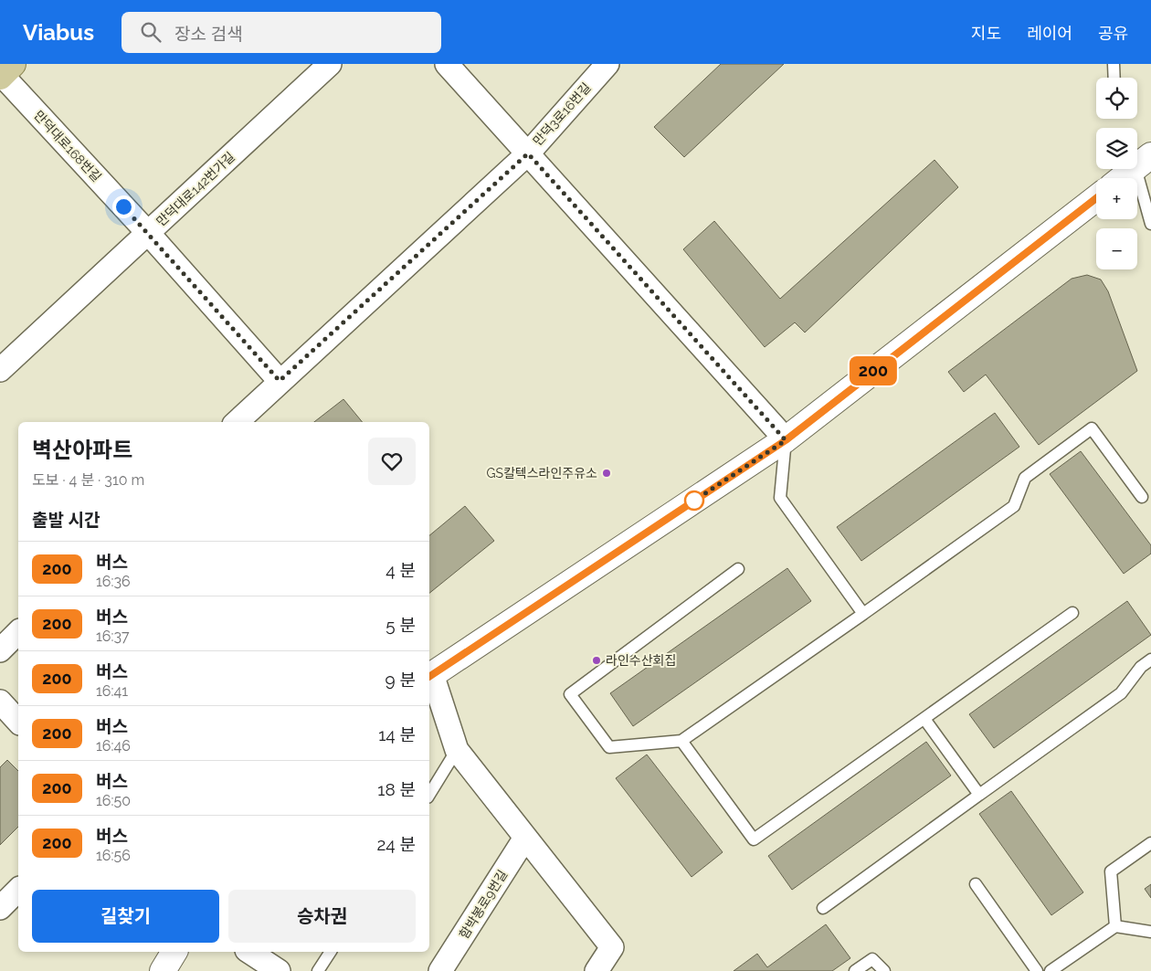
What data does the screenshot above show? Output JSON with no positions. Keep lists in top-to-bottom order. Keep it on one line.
{"streets":{"street":["만덕3로16번길","만덕대로168번길","만덕대로142번가길","함박봉로9번길"]},"crossings":[["만덕3로16번길","만덕대로168번길"],["만덕대로168번길","만덕대로142번가길"]],"places":["GS칼텍스라인주유소","라인수산회집"],"lines":["bus line 200"],"page":{"header":"Viabus","search":"장소 검색","nav":["지도","레이어","공유"],"on_map":"200","map_buttons":["+","−"],"heading":[["벽산아파트","도보 · 4 분 · 310 m"],"출발 시간"],"list":[{"mark":"200","name":"버스","note":"16:36","value":"4 분"},{"mark":"200","name":"버스","note":"16:37","value":"5 분"},{"mark":"200","name":"버스","note":"16:41","value":"9 분"},{"mark":"200","name":"버스","note":"16:46","value":"14 분"},{"mark":"200","name":"버스","note":"16:50","value":"18 분"},{"mark":"200","name":"버스","note":"16:56","value":"24 분"}],"buttons":["길찾기","승차권"]}}
